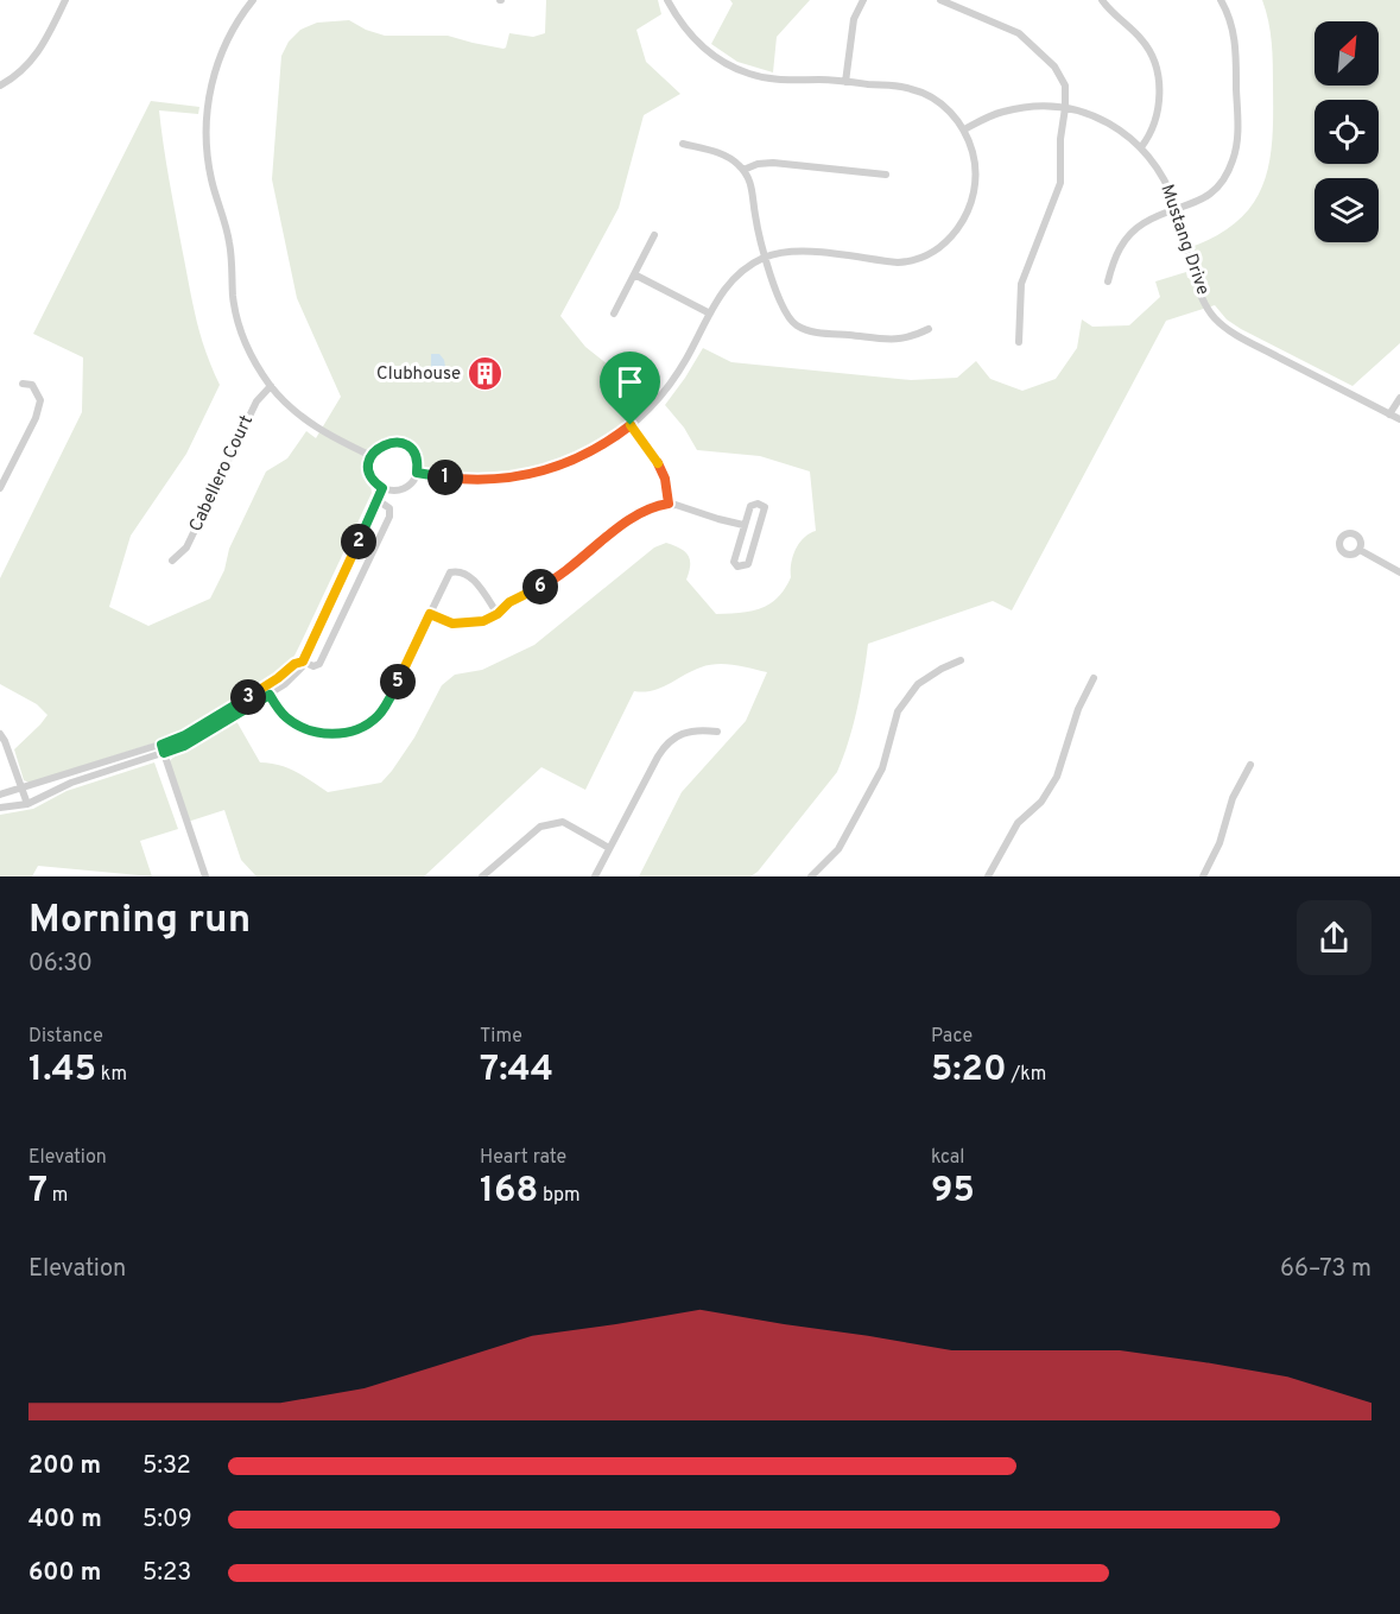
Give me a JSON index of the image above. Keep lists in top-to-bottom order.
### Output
{
  "streets": {
    "street": ["Mustang Drive", "Cabellero Court"]
  },
  "places": {
    "building": ["Clubhouse"]
  },
  "north": "top right",
  "page": {
    "pins": [
      "1",
      "2",
      "6",
      "5",
      "3"
    ],
    "heading": ["Morning run", "06:30"],
    "stats": [
      ["Distance", "1.45 km"],
      ["Time", "7:44"],
      ["Pace", "5:20 /km"],
      ["Elevation", "7 m"],
      ["Heart rate", "168 bpm"],
      ["kcal", "95"]
    ],
    "chart": ["Elevation", "66–73 m"],
    "list": [
      {
        "name": "200 m",
        "note": "5:32"
      },
      {
        "name": "400 m",
        "note": "5:09"
      },
      {
        "name": "600 m",
        "note": "5:23"
      }
    ]
  }
}
